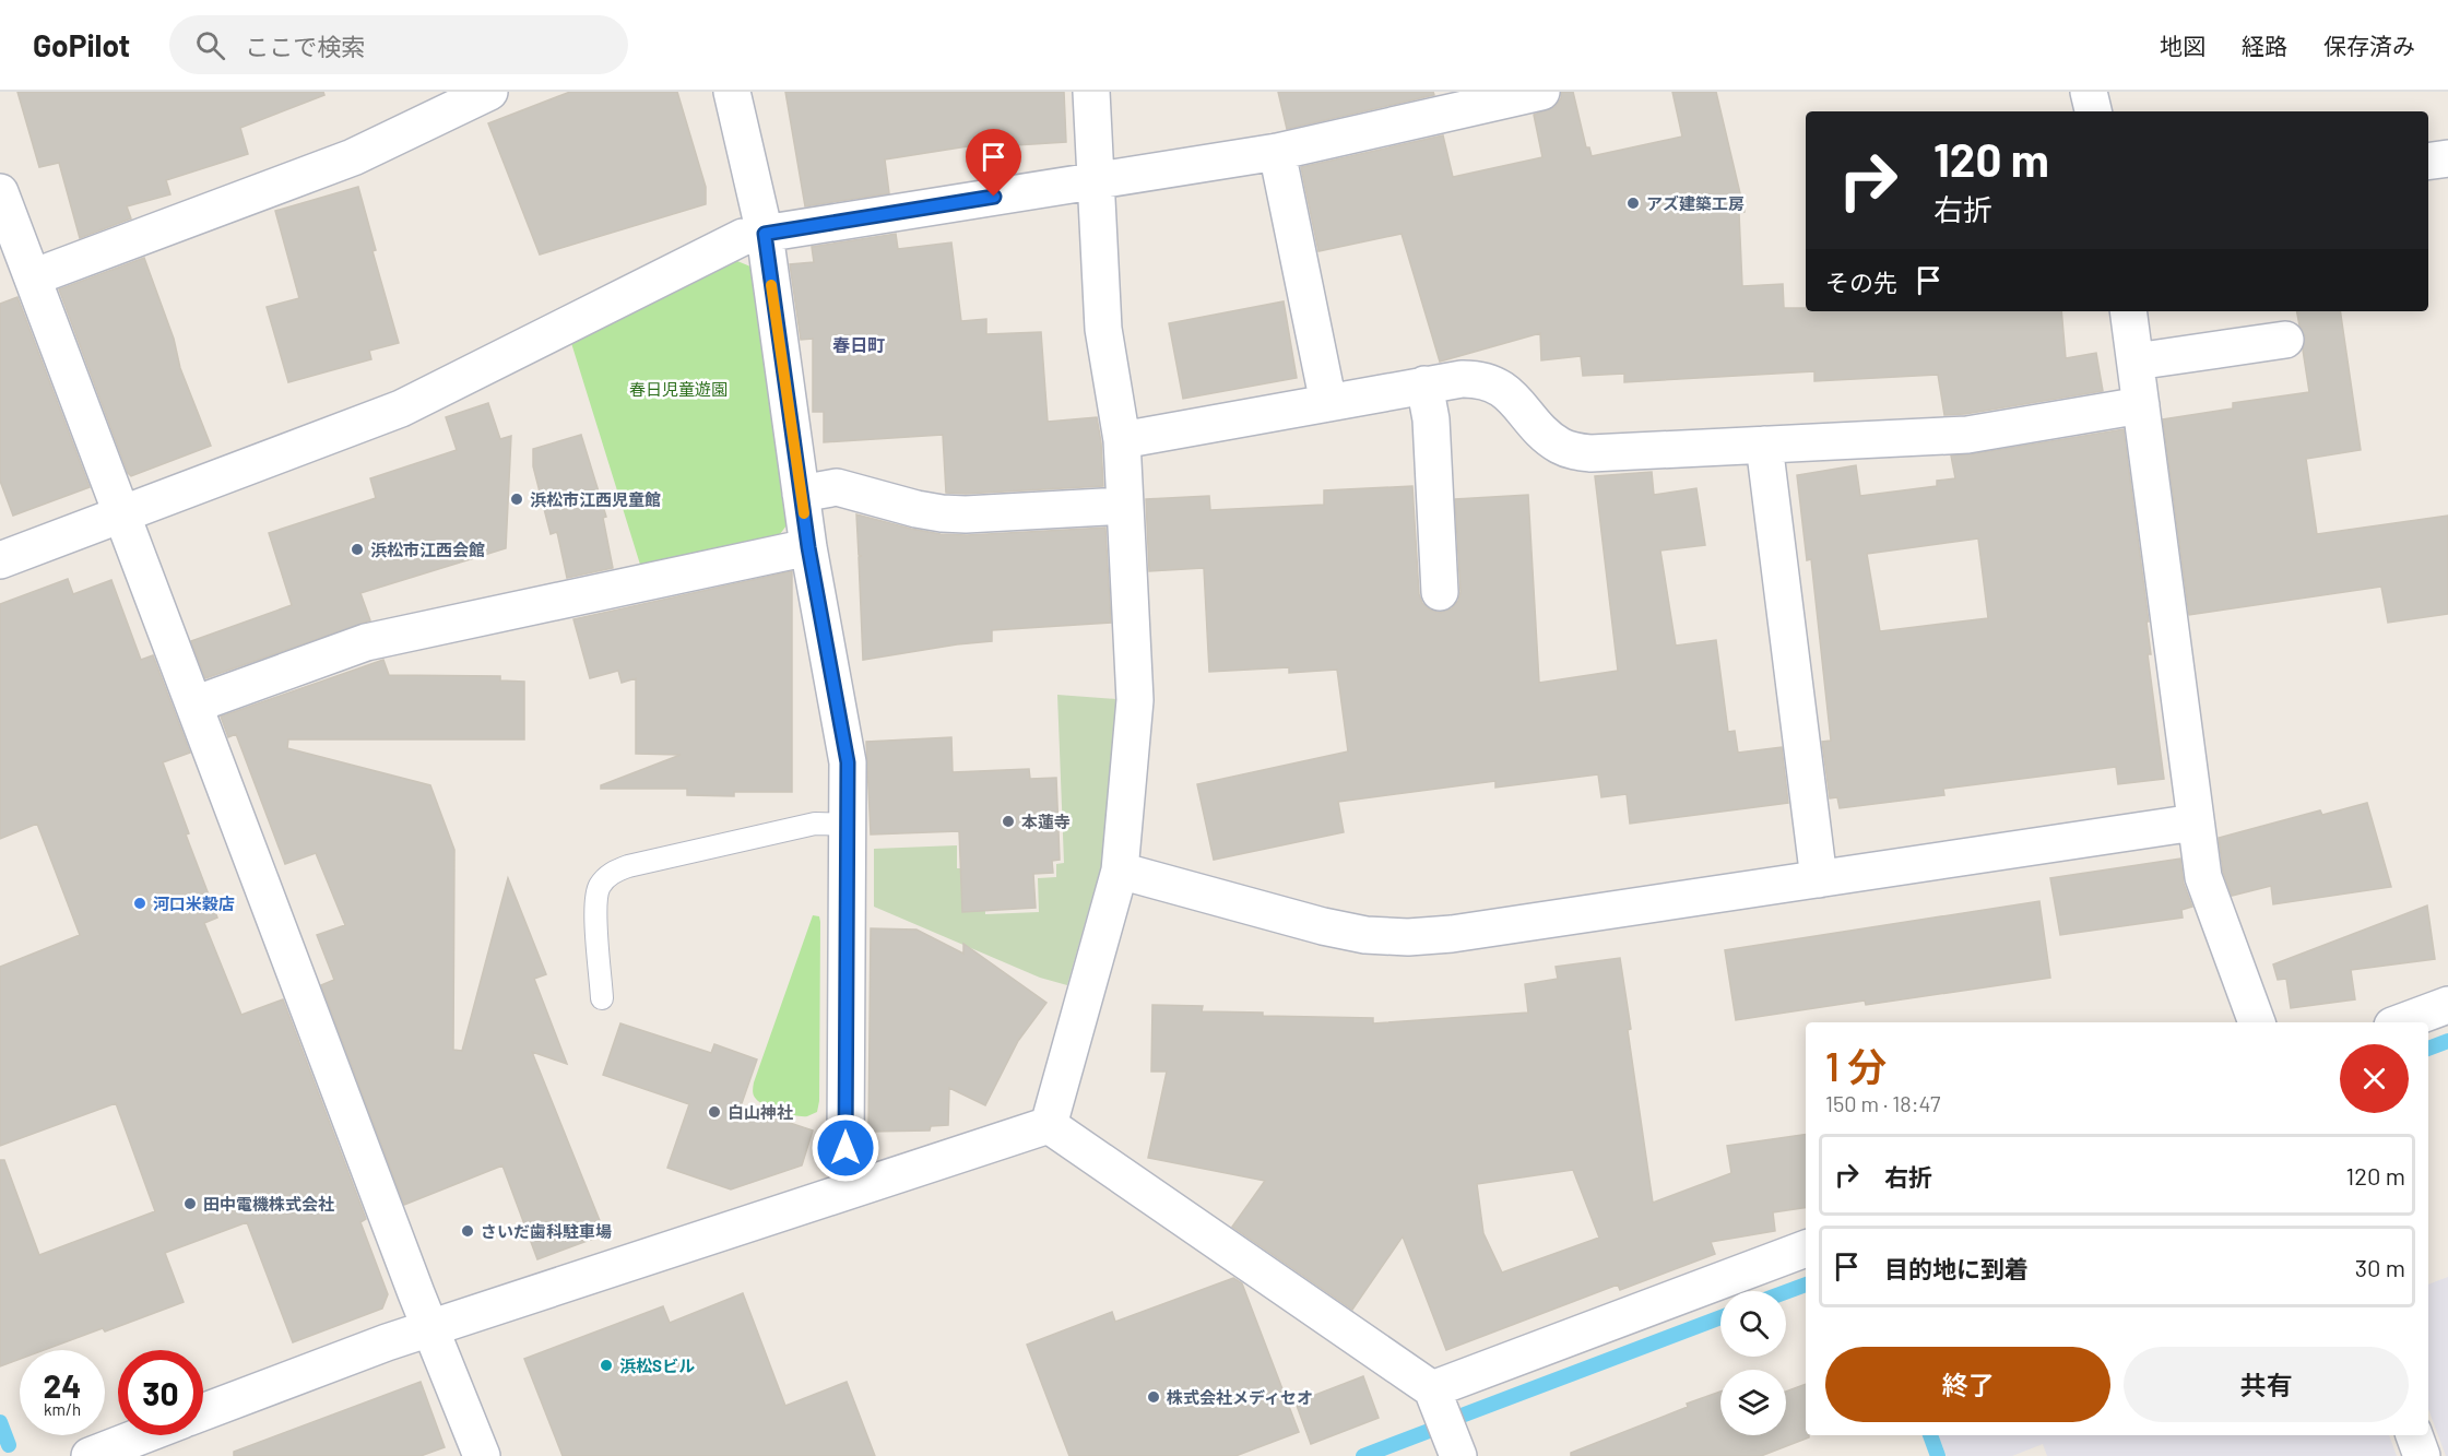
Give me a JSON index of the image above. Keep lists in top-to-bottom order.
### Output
{
  "districts": ["春日町"],
  "parks": ["春日児童遊園"],
  "places": [
    "アズ建築工房",
    "浜松市江西児童館",
    "浜松市江西会館",
    "本蓮寺",
    "河口米穀店",
    "白山神社",
    "田中電機株式会社",
    "さいだ歯科駐車場",
    "浜松Sビル",
    "株式会社メディセオ"
  ],
  "page": {
    "header": "GoPilot",
    "search": "ここで検索",
    "nav": ["地図", "経路", "保存済み"],
    "turn": ["120 m", "右折"],
    "then": "その先",
    "heading": ["1 分", "150 m · 18:47"],
    "list": [
      {
        "name": "右折",
        "value": "120 m"
      },
      {
        "name": "目的地に到着",
        "value": "30 m"
      }
    ],
    "buttons": ["終了", "共有"],
    "speed": "24 km/h",
    "limit": "30"
  }
}
